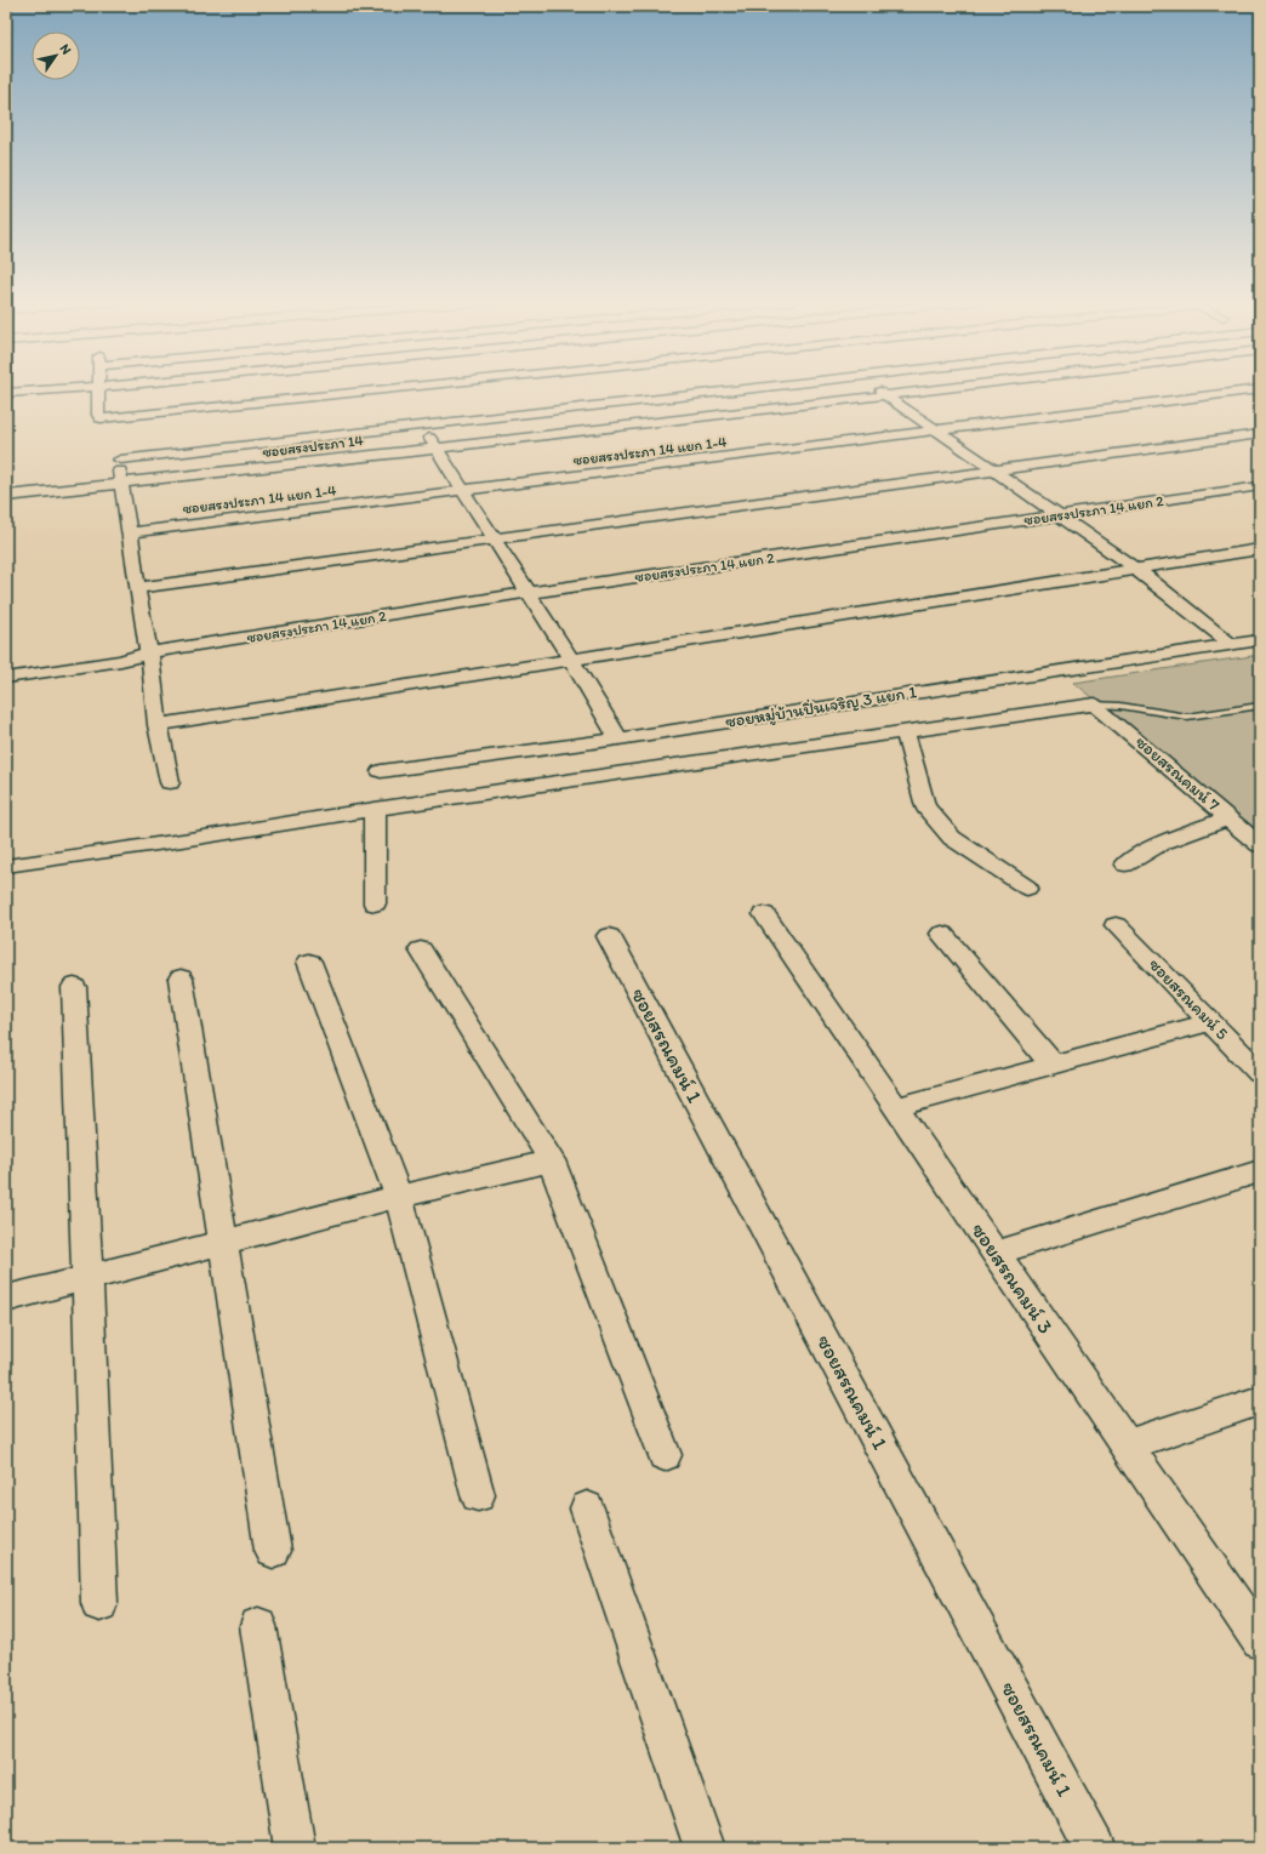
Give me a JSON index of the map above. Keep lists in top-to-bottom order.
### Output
{
  "streets": {
    "street": [
      "ซอยสรงประภา 14",
      "ซอยสรงประภา 14 แยก 1-4",
      "ซอยสรงประภา 14 แยก 2",
      "ซอยหมู่บ้านปิ่นเจริญ 3 แยก 1",
      "ซอยสรณคมน์ 7",
      "ซอยสรณคมน์ 5",
      "ซอยสรณคมน์ 1",
      "ซอยสรณคมน์ 3"
    ]
  },
  "north": "top right"
}
